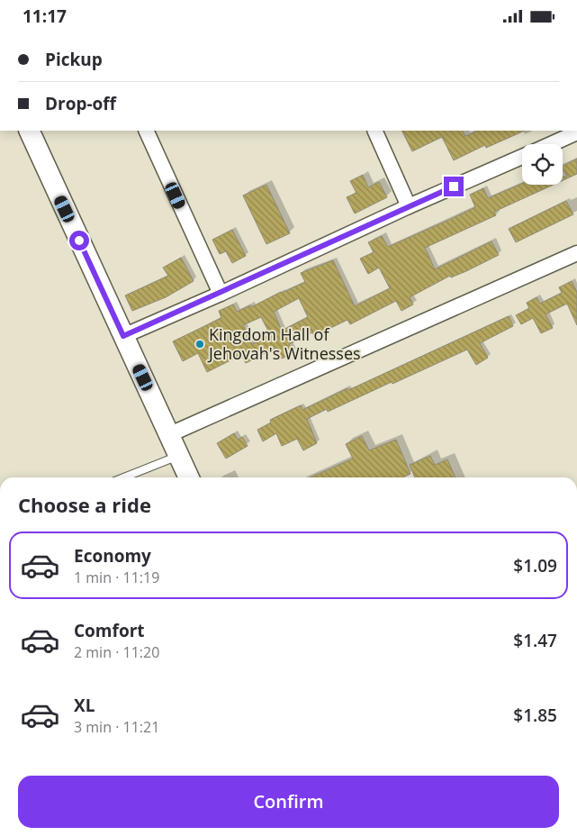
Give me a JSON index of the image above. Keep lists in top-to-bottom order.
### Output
{
  "places": ["Kingdom Hall of Jehovah's Witnesses"],
  "page": {
    "status": "11:17",
    "banner": ["Pickup", "Drop-off"],
    "heading": "Choose a ride",
    "list": [
      {
        "name": "Economy",
        "note": "1 min · 11:19",
        "value": "$1.09"
      },
      {
        "name": "Comfort",
        "note": "2 min · 11:20",
        "value": "$1.47"
      },
      {
        "name": "XL",
        "note": "3 min · 11:21",
        "value": "$1.85"
      }
    ],
    "buttons": "Confirm"
  }
}
